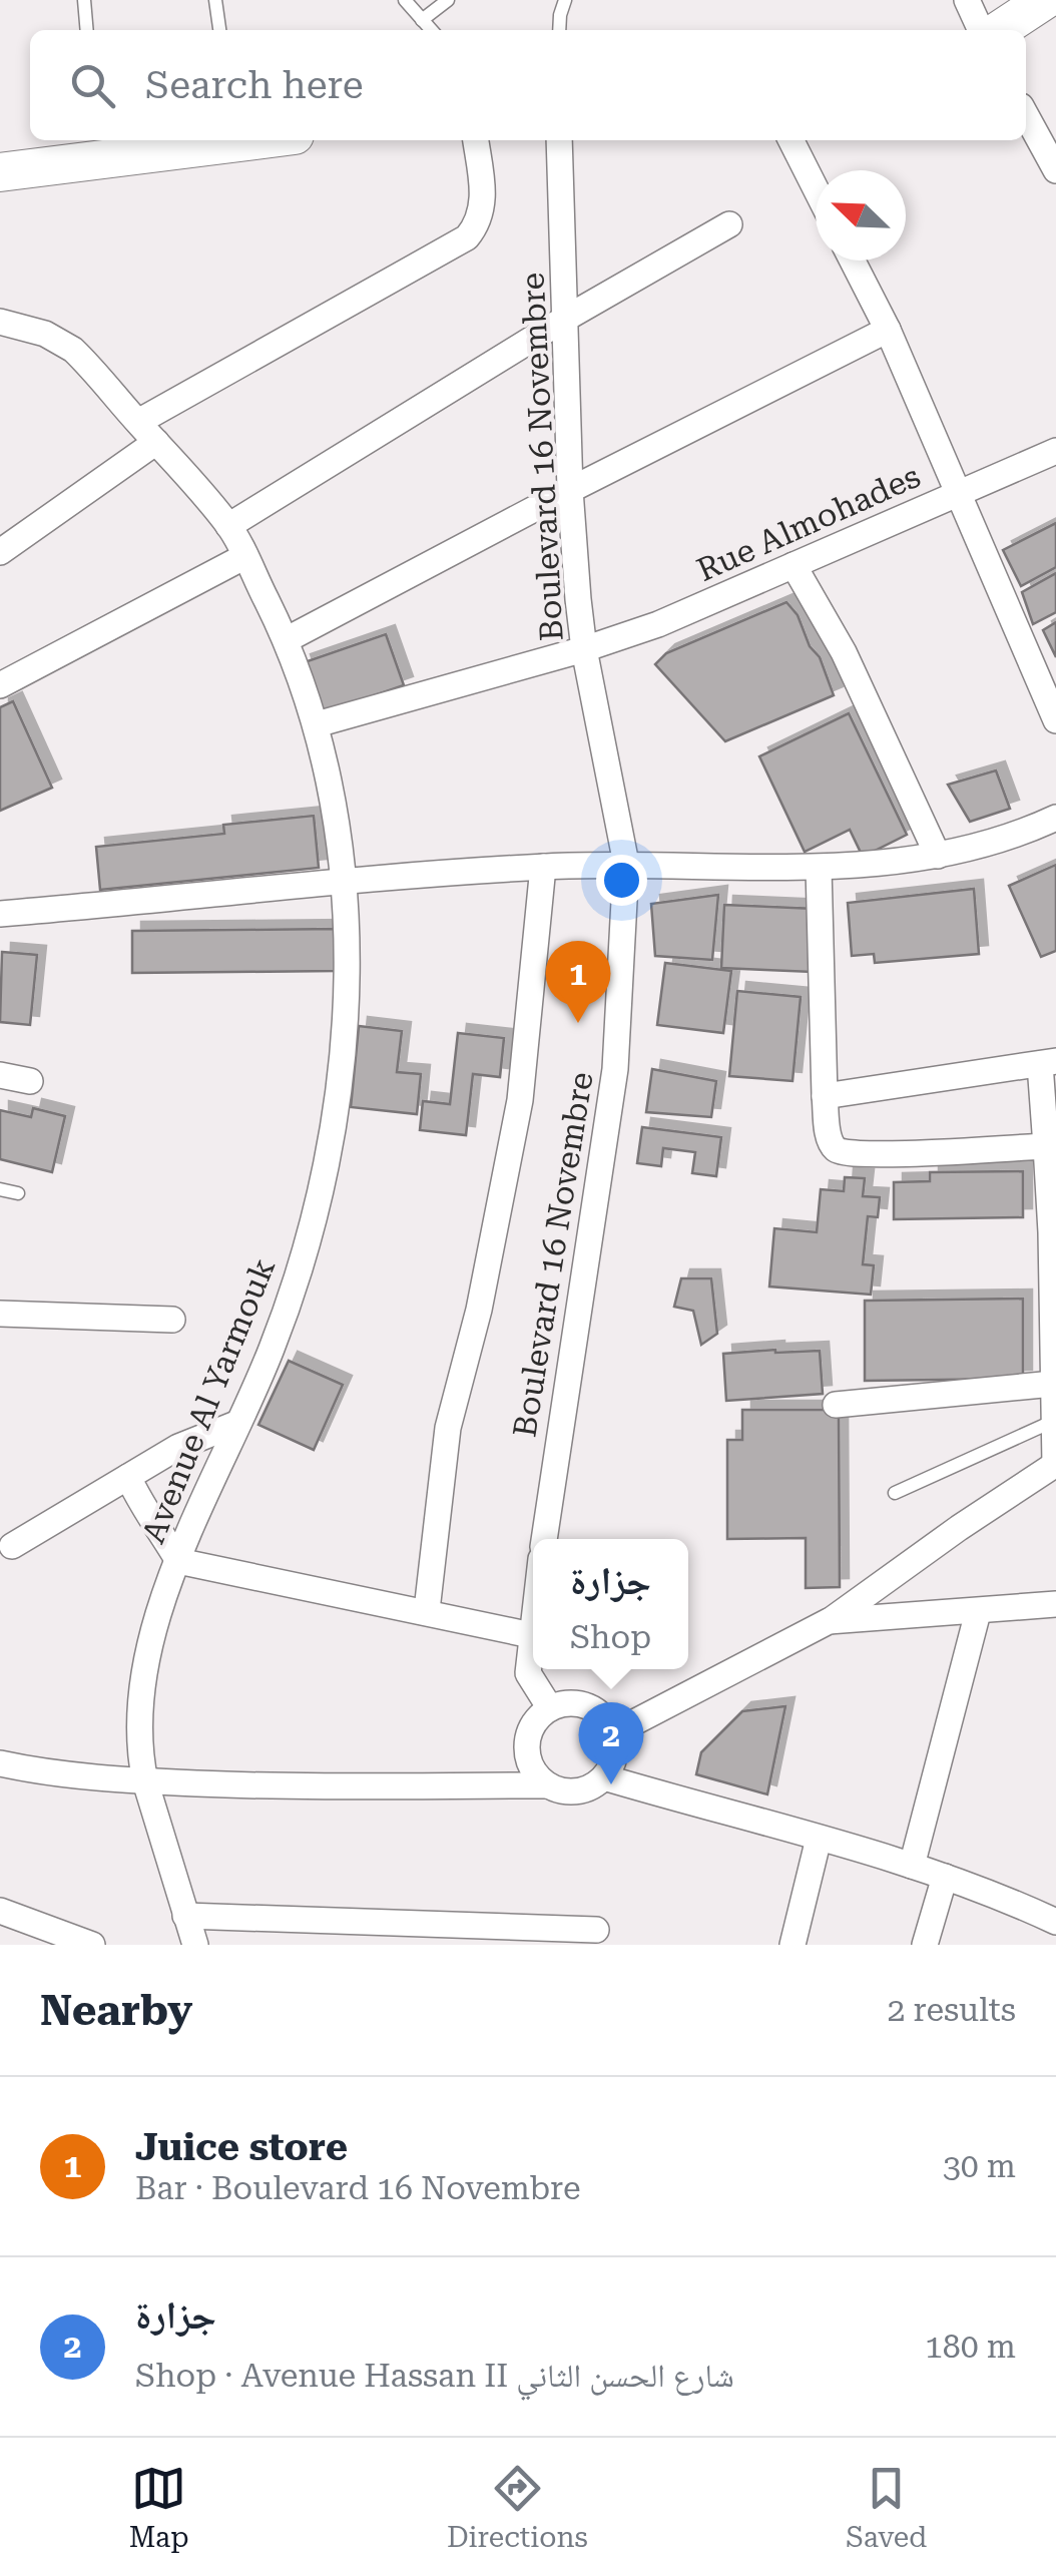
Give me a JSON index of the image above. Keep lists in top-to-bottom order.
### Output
{
  "streets": {
    "street": ["Boulevard 16 Novembre", "Rue Almohades", "Avenue Al Yarmouk"]
  },
  "crossings": [
    ["Boulevard 16 Novembre", "Rue Almohades"],
    ["Rue Almohades", "Avenue Al Yarmouk"]
  ],
  "north": "top left",
  "page": {
    "search": "Search here",
    "pins": ["1", "2"],
    "popup": ["جزارة", "Shop"],
    "heading": ["Nearby", "2 results"],
    "list": [
      {
        "mark": "1",
        "name": "Juice store",
        "note": "Bar · Boulevard 16 Novembre",
        "value": "30 m"
      },
      {
        "mark": "2",
        "name": "جزارة",
        "note": "Shop · Avenue Hassan II شارع الحسن الثاني",
        "value": "180 m"
      }
    ],
    "nav": ["Map", "Directions", "Saved"]
  }
}
